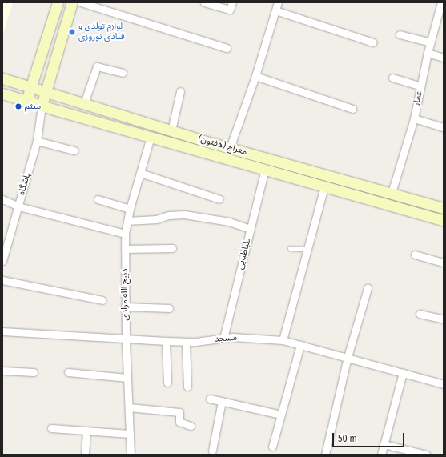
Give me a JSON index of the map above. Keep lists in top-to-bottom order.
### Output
{
  "streets": {
    "main road": ["معراج (هفتون)"],
    "street": [
      "عمار",
      "باشگاه",
      "طباطبایی",
      "ذبیح الله مرادی",
      "مسجد"
    ]
  },
  "crossings": [
    ["عمار", "معراج (هفتون)"],
    ["معراج (هفتون)", "باشگاه"],
    ["معراج (هفتون)", "طباطبایی"],
    ["معراج (هفتون)", "ذبیح الله مرادی"],
    ["طباطبایی", "مسجد"],
    ["ذبیح الله مرادی", "مسجد"]
  ],
  "places": ["لوازم تولدی و قنادی نوروزی", "میثم"],
  "scale_bar": "50 m"
}
